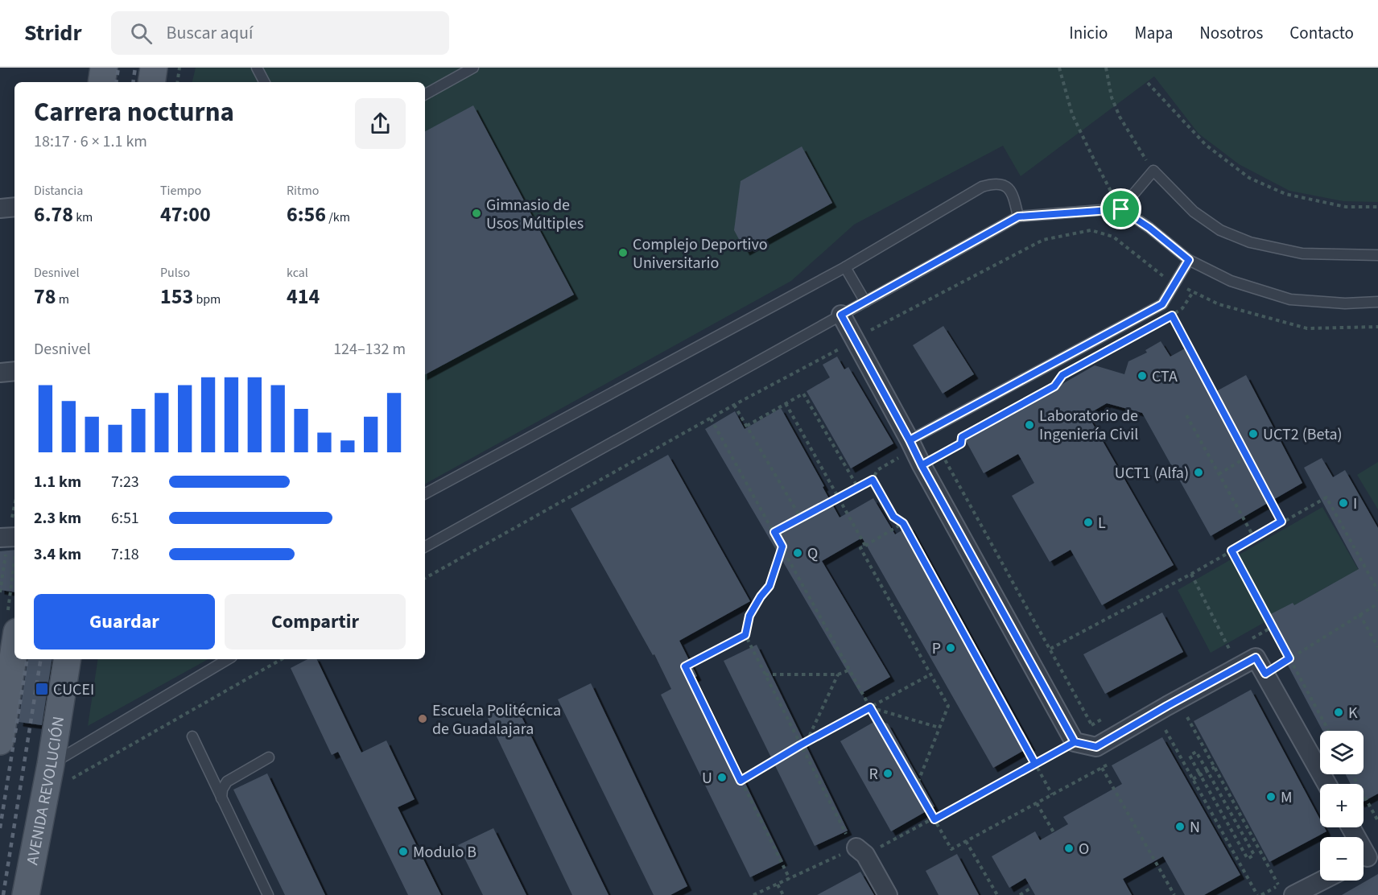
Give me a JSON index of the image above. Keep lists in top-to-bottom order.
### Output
{
  "streets": {
    "main road": ["AVENIDA REVOLUCIÓN"]
  },
  "places": {
    "other": [
      "Gimnasio de Usos Múltiples",
      "Complejo Deportivo Universitario",
      "CTA",
      "Laboratorio de Ingeniería Civil",
      "UCT2 (Beta)",
      "UCT1 (Alfa)",
      "I",
      "L",
      "Q",
      "P",
      "K",
      "Escuela Politécnica de Guadalajara",
      "R",
      "U",
      "M",
      "N",
      "O",
      "Modulo B"
    ],
    "transit": ["CUCEI"]
  },
  "page": {
    "header": "Stridr",
    "search": "Buscar aquí",
    "nav": [
      "Inicio",
      "Mapa",
      "Nosotros",
      "Contacto"
    ],
    "heading": ["Carrera nocturna", "18:17 · 6 × 1.1 km"],
    "stats": [
      ["Distancia", "6.78 km"],
      ["Tiempo", "47:00"],
      ["Ritmo", "6:56 /km"],
      ["Desnivel", "78 m"],
      ["Pulso", "153 bpm"],
      ["kcal", "414"]
    ],
    "chart": ["Desnivel", "124–132 m"],
    "list": [
      {
        "name": "1.1 km",
        "note": "7:23"
      },
      {
        "name": "2.3 km",
        "note": "6:51"
      },
      {
        "name": "3.4 km",
        "note": "7:18"
      }
    ],
    "buttons": ["Guardar", "Compartir"],
    "map_buttons": ["+", "−"]
  }
}
